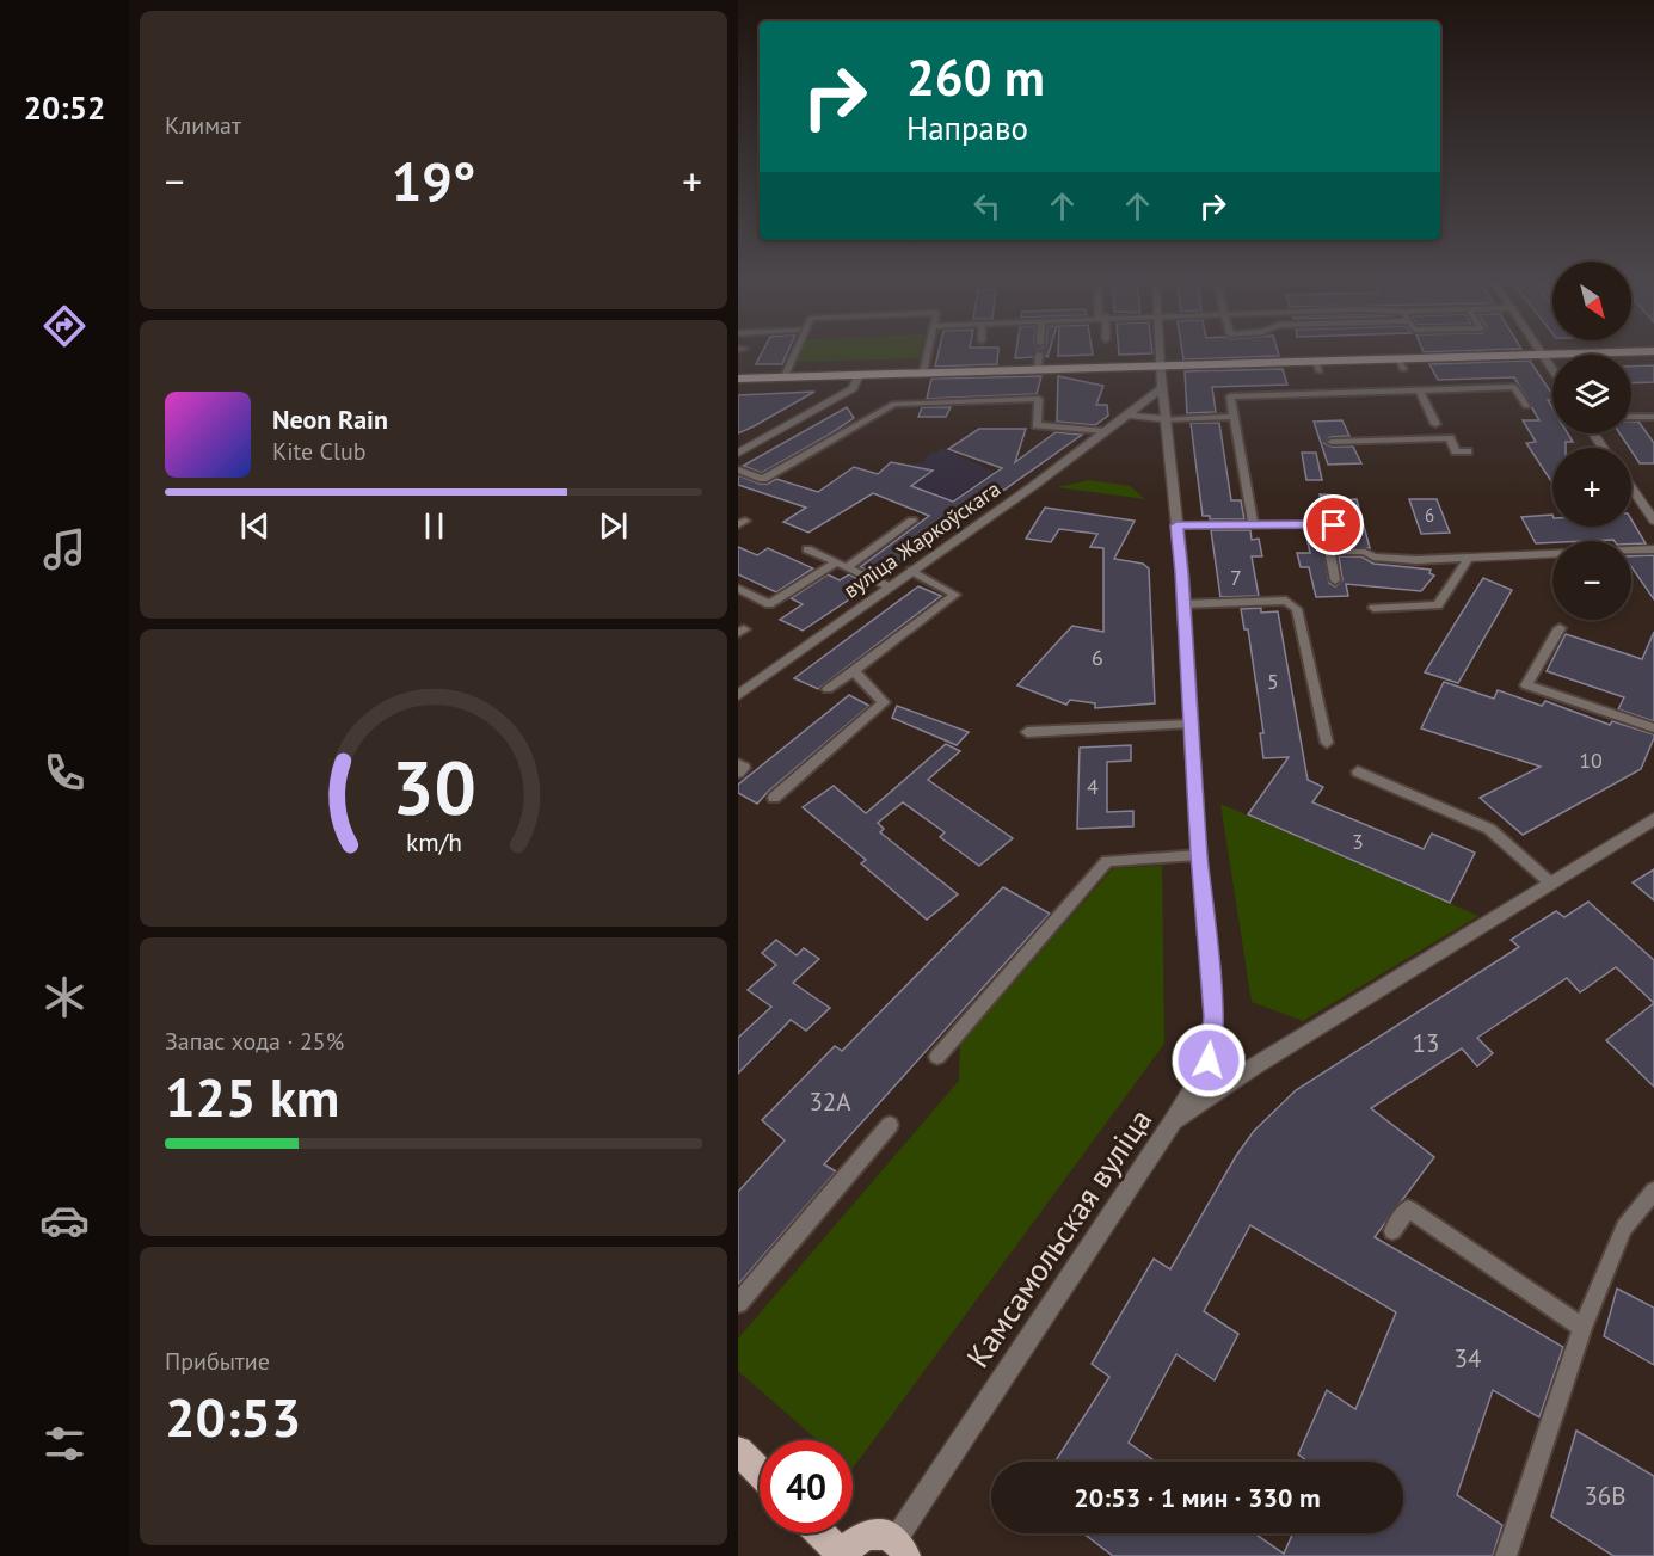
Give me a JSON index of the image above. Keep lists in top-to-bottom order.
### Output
{
  "streets": {
    "street": ["вуліца Жаркоўскага", "Камсамольская вуліца"]
  },
  "house_numbers": [
    "6",
    "7",
    "6",
    "5",
    "10",
    "4",
    "3",
    "13",
    "32А",
    "34",
    "36В"
  ],
  "north": "bottom right",
  "page": {
    "tabs": "20:52",
    "tile": [
      "Климат",
      ["Запас хода · 25%", "125 km"],
      ["Прибытие", "20:53"]
    ],
    "turn": ["260 m", "Направо"],
    "heat": ["−", "19°", "+"],
    "map_buttons": ["+", "−"],
    "song": ["Neon Rain", "Kite Club"],
    "limit": "40",
    "trip": "20:53 · 1 мин · 330 m",
    "gauge": ["30", "km/h"]
  }
}
